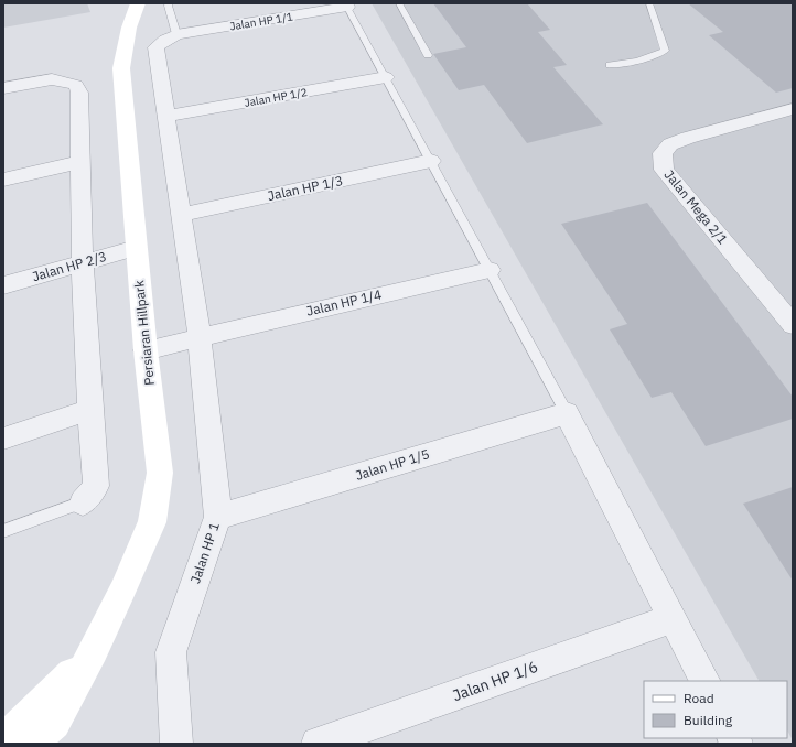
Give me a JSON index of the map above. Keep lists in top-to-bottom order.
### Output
{
  "streets": {
    "street": [
      "Jalan HP 1/1",
      "Jalan HP 1/2",
      "Jalan HP 1/3",
      "Jalan Mega 2/1",
      "Jalan HP 2/3",
      "Jalan HP 1/4",
      "Persiaran Hillpark",
      "Jalan HP 1/5",
      "Jalan HP 1",
      "Jalan HP 1/6"
    ]
  },
  "crossings": [
    ["Jalan HP 1/1", "Jalan HP 1"],
    ["Jalan HP 1/2", "Jalan HP 1"],
    ["Jalan HP 1/3", "Jalan HP 1"],
    ["Jalan HP 2/3", "Persiaran Hillpark"],
    ["Jalan HP 1/4", "Jalan HP 1"],
    ["Jalan HP 1/5", "Jalan HP 1"]
  ],
  "legend": ["Road", "Building"]
}
